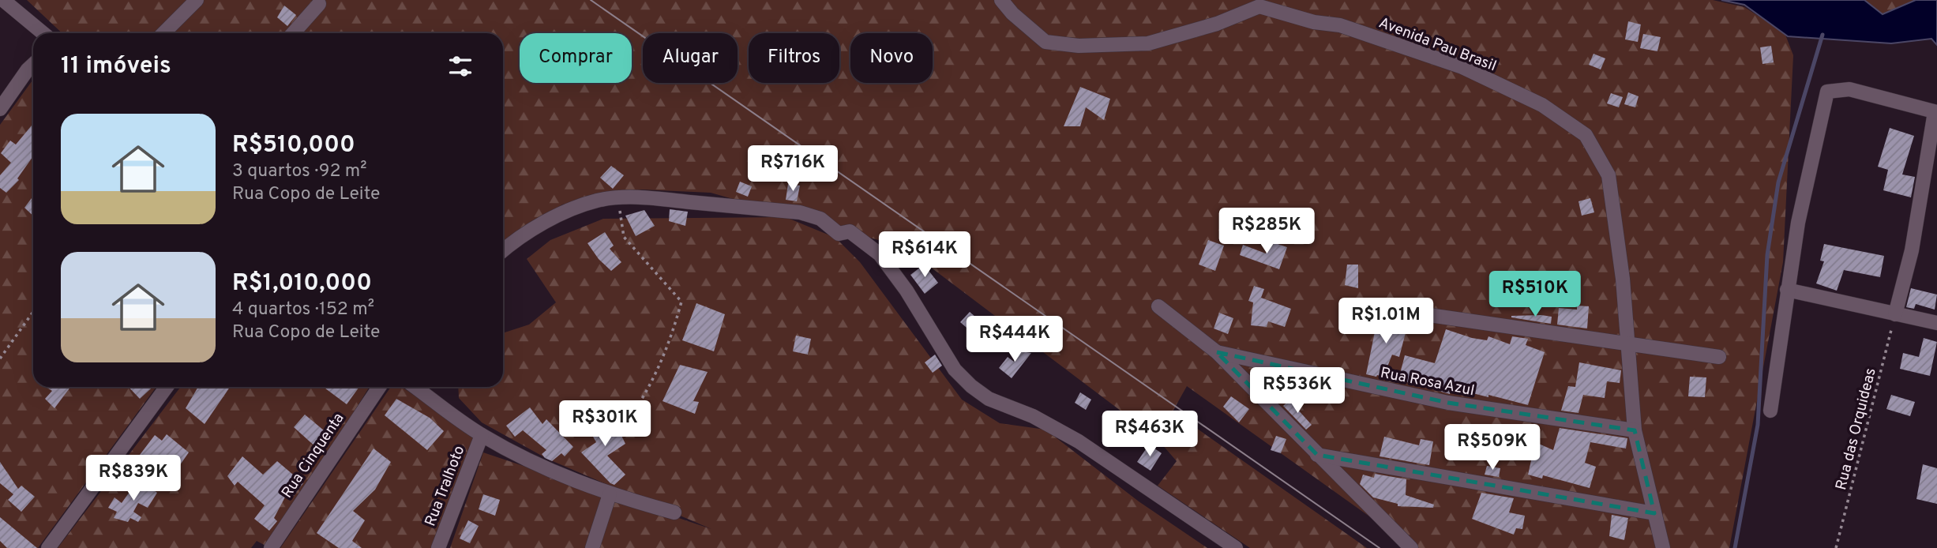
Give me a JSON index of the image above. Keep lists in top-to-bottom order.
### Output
{
  "streets": {
    "street": [
      "Avenida Pau Brasil",
      "Rua Rosa Azul",
      "Rua Cinquenta",
      "Rua Tralhoto"
    ],
    "path": ["Rua das Orquideas"]
  },
  "crossings": [
    ["Avenida Pau Brasil", "Rua Rosa Azul"]
  ],
  "page": {
    "chip": [
      "Comprar",
      "Alugar",
      "Filtros",
      "Novo"
    ],
    "heading": "11 imóveis",
    "list": [
      {
        "name": "R$510,000",
        "note": "3 quartos · 92 m² · Rua Copo de Leite"
      },
      {
        "name": "R$1,010,000",
        "note": "4 quartos · 152 m² · Rua Copo de Leite"
      }
    ],
    "price": [
      "R$716K",
      "R$285K",
      "R$614K",
      "R$510K",
      "R$1.01M",
      "R$444K",
      "R$536K",
      "R$301K",
      "R$463K",
      "R$509K",
      "R$839K"
    ]
  }
}
